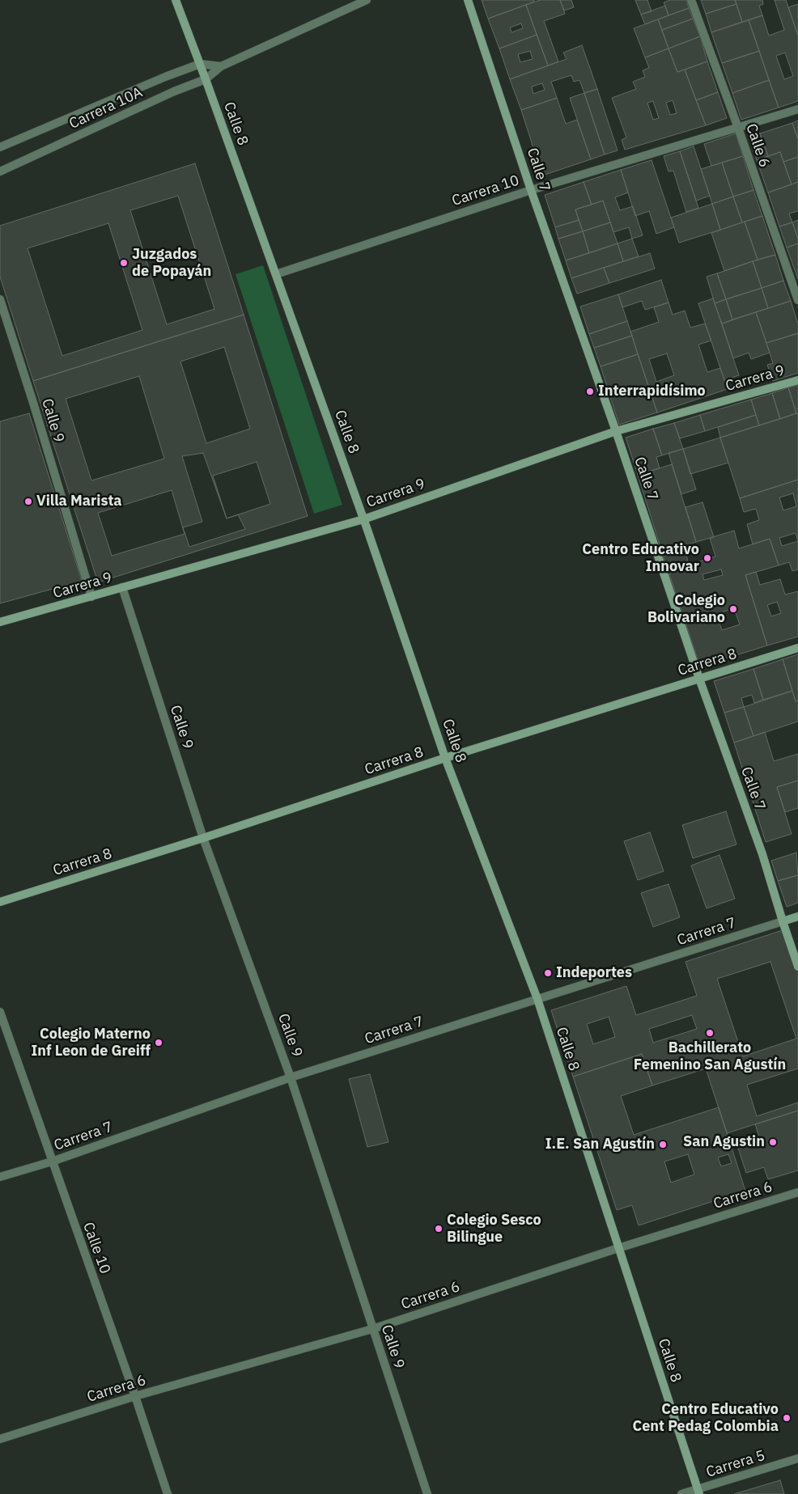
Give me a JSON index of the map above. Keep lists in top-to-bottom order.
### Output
{
  "streets": {
    "street": [
      "Carrera 10A",
      "Calle 8",
      "Calle 6",
      "Calle 7",
      "Carrera 10",
      "Carrera 9",
      "Calle 9",
      "Carrera 8",
      "Carrera 7",
      "Carrera 6",
      "Calle 10",
      "Carrera 5"
    ]
  },
  "crossings": [
    ["Carrera 10A", "Calle 8"],
    ["Calle 8", "Carrera 10"],
    ["Calle 8", "Carrera 9"],
    ["Calle 8", "Carrera 8"],
    ["Calle 8", "Carrera 7"],
    ["Calle 8", "Carrera 6"],
    ["Calle 8", "Carrera 5"],
    ["Calle 6", "Carrera 10"],
    ["Calle 7", "Carrera 10"],
    ["Calle 7", "Carrera 9"],
    ["Calle 7", "Carrera 8"],
    ["Calle 7", "Carrera 7"],
    ["Carrera 9", "Calle 9"],
    ["Calle 9", "Carrera 8"],
    ["Calle 9", "Carrera 7"],
    ["Calle 9", "Carrera 6"],
    ["Carrera 7", "Calle 10"],
    ["Carrera 6", "Calle 10"]
  ],
  "places": [
    "Juzgados de Popayán",
    "Interrapidísimo",
    "Villa Marista",
    "Centro Educativo Innovar",
    "Colegio Bolivariano",
    "Indeportes",
    "Bachillerato Femenino San Agustín",
    "Colegio Materno Inf Leon de Greiff",
    "San Agustin",
    "I.E. San Agustín",
    "Colegio Sesco Bilingue",
    "Centro Educativo Cent Pedag Colombia"
  ]
}
